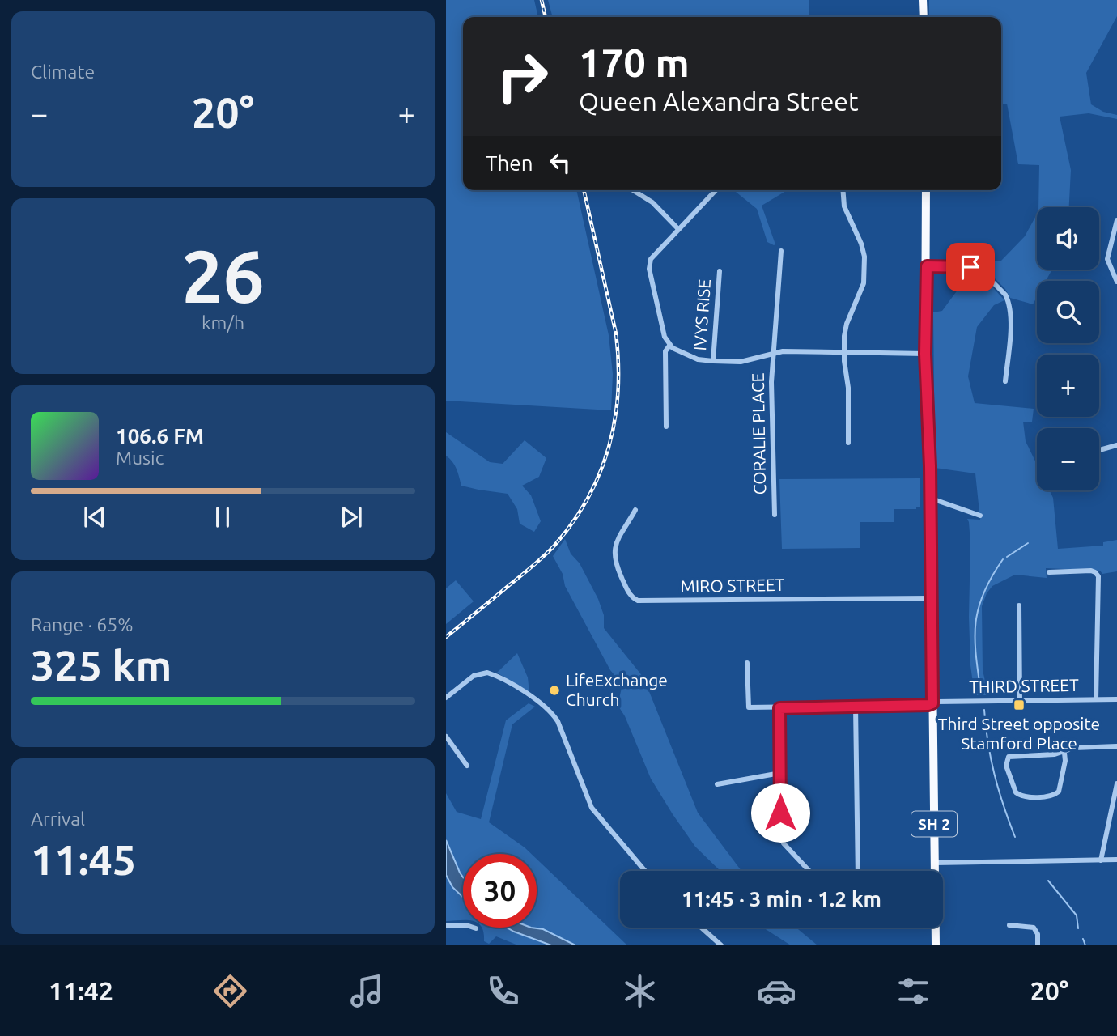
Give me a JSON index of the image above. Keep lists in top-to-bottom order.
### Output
{
  "streets": {
    "highway": ["SH 2"],
    "street": [
      "IVYS RISE",
      "CORALIE PLACE",
      "MIRO STREET",
      "THIRD STREET"
    ]
  },
  "crossings": [
    ["MIRO STREET", "SH 2"],
    ["THIRD STREET", "SH 2"]
  ],
  "places": {
    "other": ["LifeExchange Church"],
    "transit": ["Third Street opposite Stamford Place"]
  },
  "page": {
    "tile": [
      "Climate",
      ["26", "km/h"],
      ["Range · 65%", "325 km"],
      ["Arrival", "11:45"]
    ],
    "turn": ["170 m", "Queen Alexandra Street"],
    "heat": ["−", "20°", "+"],
    "then": "Then",
    "map_buttons": ["+", "−"],
    "song": ["106.6 FM", "Music"],
    "limit": "30",
    "trip": "11:45 · 3 min · 1.2 km",
    "tabs": ["11:42", "20°"]
  }
}
